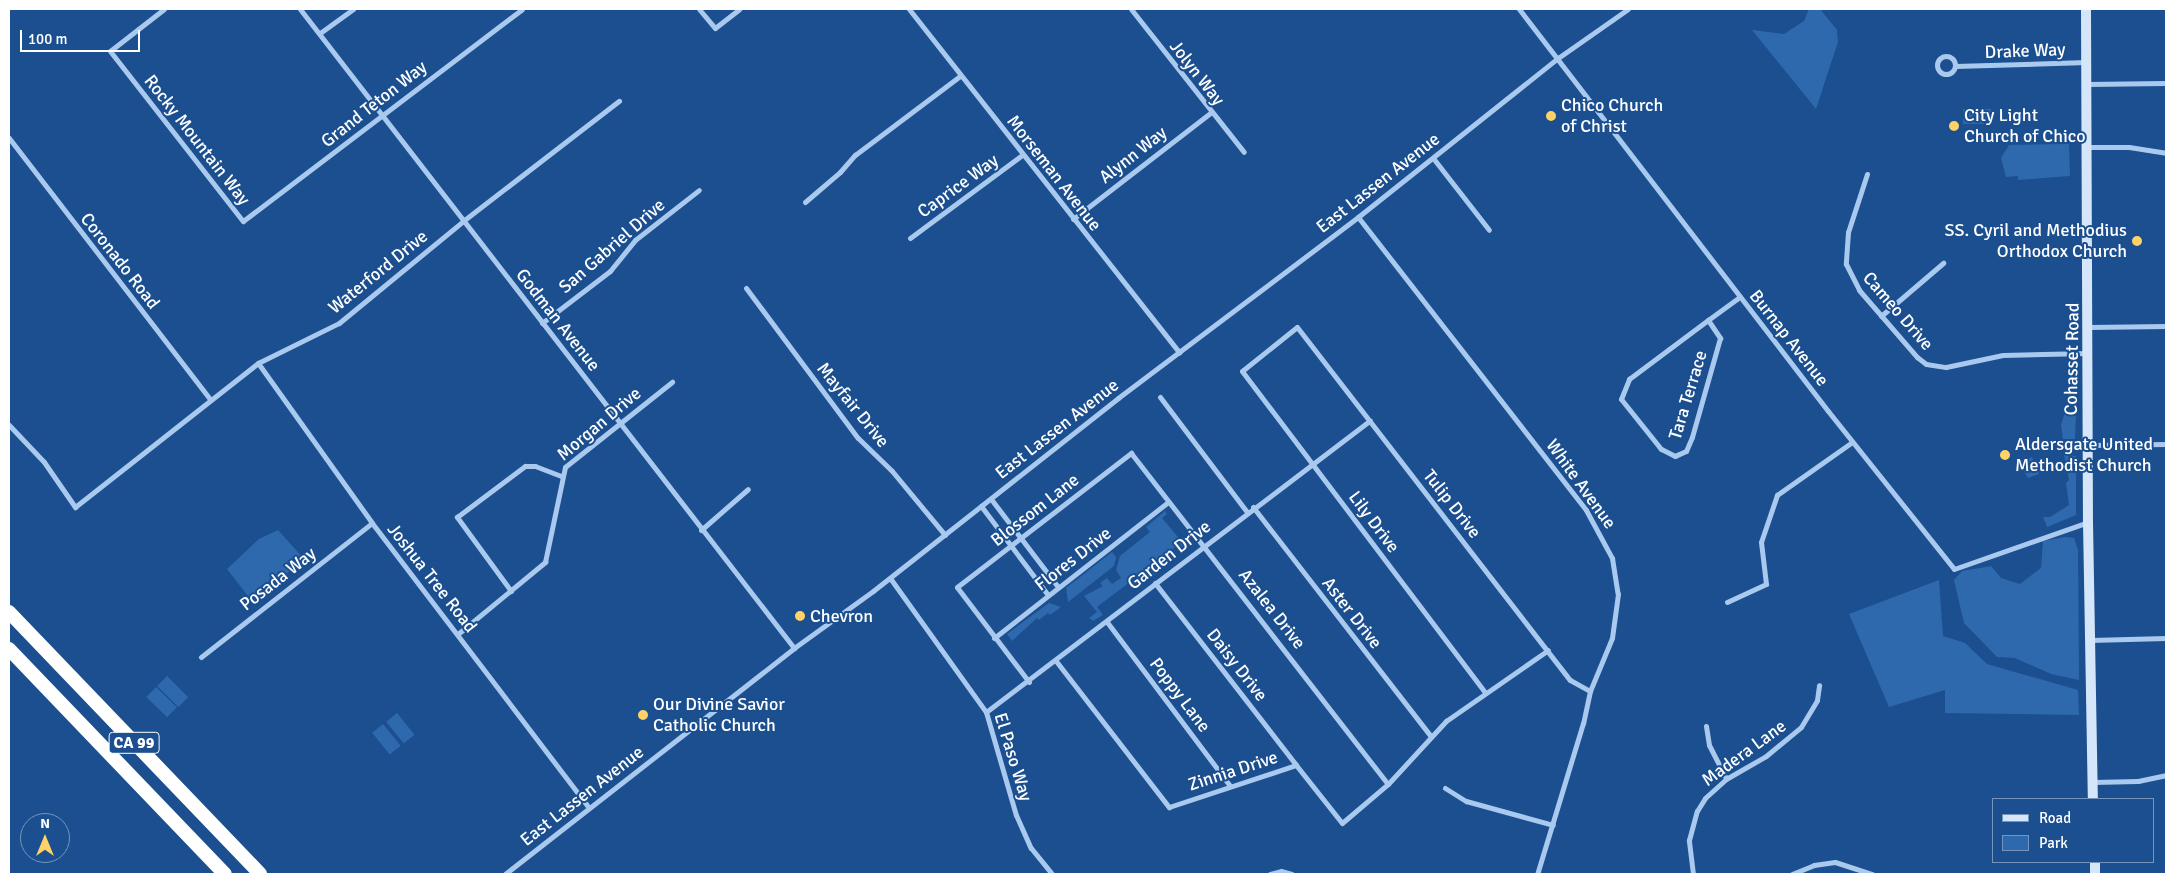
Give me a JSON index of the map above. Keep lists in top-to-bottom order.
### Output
{
  "streets": {
    "highway": ["CA 99"],
    "street": [
      "Drake Way",
      "Jolyn Way",
      "Grand Teton Way",
      "Rocky Mountain Way",
      "Alynn Way",
      "Morseman Avenue",
      "East Lassen Avenue",
      "Caprice Way",
      "San Gabriel Drive",
      "Coronado Road",
      "Waterford Drive",
      "Cameo Drive",
      "Godman Avenue",
      "Burnap Avenue",
      "Cohasset Road",
      "Tara Terrace",
      "Mayfair Drive",
      "Morgan Drive",
      "White Avenue",
      "Tulip Drive",
      "Blossom Lane",
      "Lily Drive",
      "Garden Drive",
      "Flores Drive",
      "Joshua Tree Road",
      "Posada Way",
      "Azalea Drive",
      "Aster Drive",
      "Daisy Drive",
      "Poppy Lane",
      "Madera Lane",
      "El Paso Way",
      "Zinnia Drive"
    ]
  },
  "crossings": [
    ["Drake Way", "Cohasset Road"],
    ["Jolyn Way", "Alynn Way"],
    ["Grand Teton Way", "Rocky Mountain Way"],
    ["Grand Teton Way", "Godman Avenue"],
    ["Alynn Way", "Morseman Avenue"],
    ["Morseman Avenue", "East Lassen Avenue"],
    ["Morseman Avenue", "Caprice Way"],
    ["East Lassen Avenue", "Godman Avenue"],
    ["East Lassen Avenue", "Burnap Avenue"],
    ["East Lassen Avenue", "Mayfair Drive"],
    ["East Lassen Avenue", "White Avenue"],
    ["East Lassen Avenue", "Joshua Tree Road"],
    ["East Lassen Avenue", "El Paso Way"],
    ["San Gabriel Drive", "Godman Avenue"],
    ["Coronado Road", "Waterford Drive"],
    ["Waterford Drive", "Godman Avenue"],
    ["Waterford Drive", "Joshua Tree Road"],
    ["Cameo Drive", "Cohasset Road"],
    ["Godman Avenue", "Morgan Drive"],
    ["Burnap Avenue", "Cohasset Road"],
    ["Burnap Avenue", "Tara Terrace"],
    ["Morgan Drive", "Joshua Tree Road"],
    ["White Avenue", "Tulip Drive"],
    ["Tulip Drive", "Lily Drive"],
    ["Tulip Drive", "Garden Drive"],
    ["Tulip Drive", "Zinnia Drive"],
    ["Blossom Lane", "Flores Drive"],
    ["Blossom Lane", "Azalea Drive"],
    ["Lily Drive", "Garden Drive"],
    ["Lily Drive", "Zinnia Drive"],
    ["Garden Drive", "Azalea Drive"],
    ["Garden Drive", "Aster Drive"],
    ["Garden Drive", "Daisy Drive"],
    ["Garden Drive", "Poppy Lane"],
    ["Garden Drive", "El Paso Way"],
    ["Garden Drive", "Zinnia Drive"],
    ["Flores Drive", "Azalea Drive"],
    ["Joshua Tree Road", "Posada Way"],
    ["Azalea Drive", "Zinnia Drive"],
    ["Aster Drive", "Zinnia Drive"],
    ["Daisy Drive", "Zinnia Drive"],
    ["Poppy Lane", "Zinnia Drive"]
  ],
  "places": [
    "Chico Church of Christ",
    "City Light Church of Chico",
    "SS. Cyril and Methodius Orthodox Church",
    "Aldersgate United Methodist Church",
    "Chevron",
    "Our Divine Savior Catholic Church"
  ],
  "legend": ["Road", "Park"],
  "scale_bar": "100 m",
  "north": "top"
}
